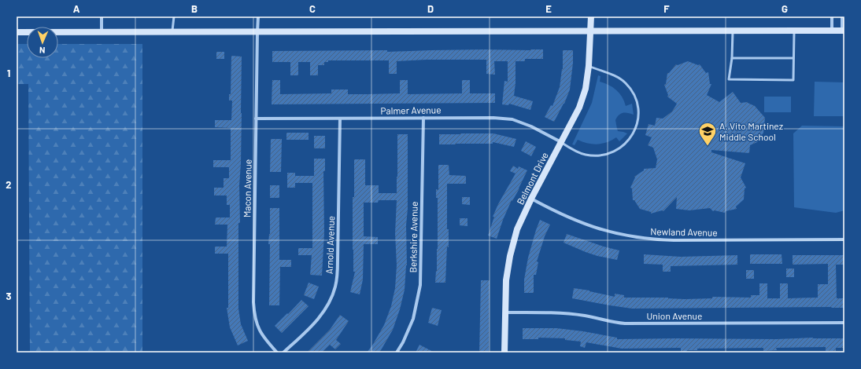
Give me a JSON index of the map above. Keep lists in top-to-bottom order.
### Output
{
  "streets": {
    "main road": ["Belmont Drive"],
    "street": [
      "Palmer Avenue",
      "Macon Avenue",
      "Newland Avenue",
      "Berkshire Avenue",
      "Arnold Avenue",
      "Union Avenue"
    ]
  },
  "crossings": [
    ["Palmer Avenue", "Belmont Drive"],
    ["Palmer Avenue", "Macon Avenue"],
    ["Palmer Avenue", "Berkshire Avenue"],
    ["Palmer Avenue", "Arnold Avenue"],
    ["Belmont Drive", "Newland Avenue"],
    ["Belmont Drive", "Union Avenue"]
  ],
  "places": {
    "school or university": ["A. Vito Martinez Middle School"]
  },
  "north": "bottom",
  "grid": {
    "columns": [
      "A",
      "B",
      "C",
      "D",
      "E",
      "F",
      "G"
    ],
    "rows": ["1", "2", "3"]
  }
}
